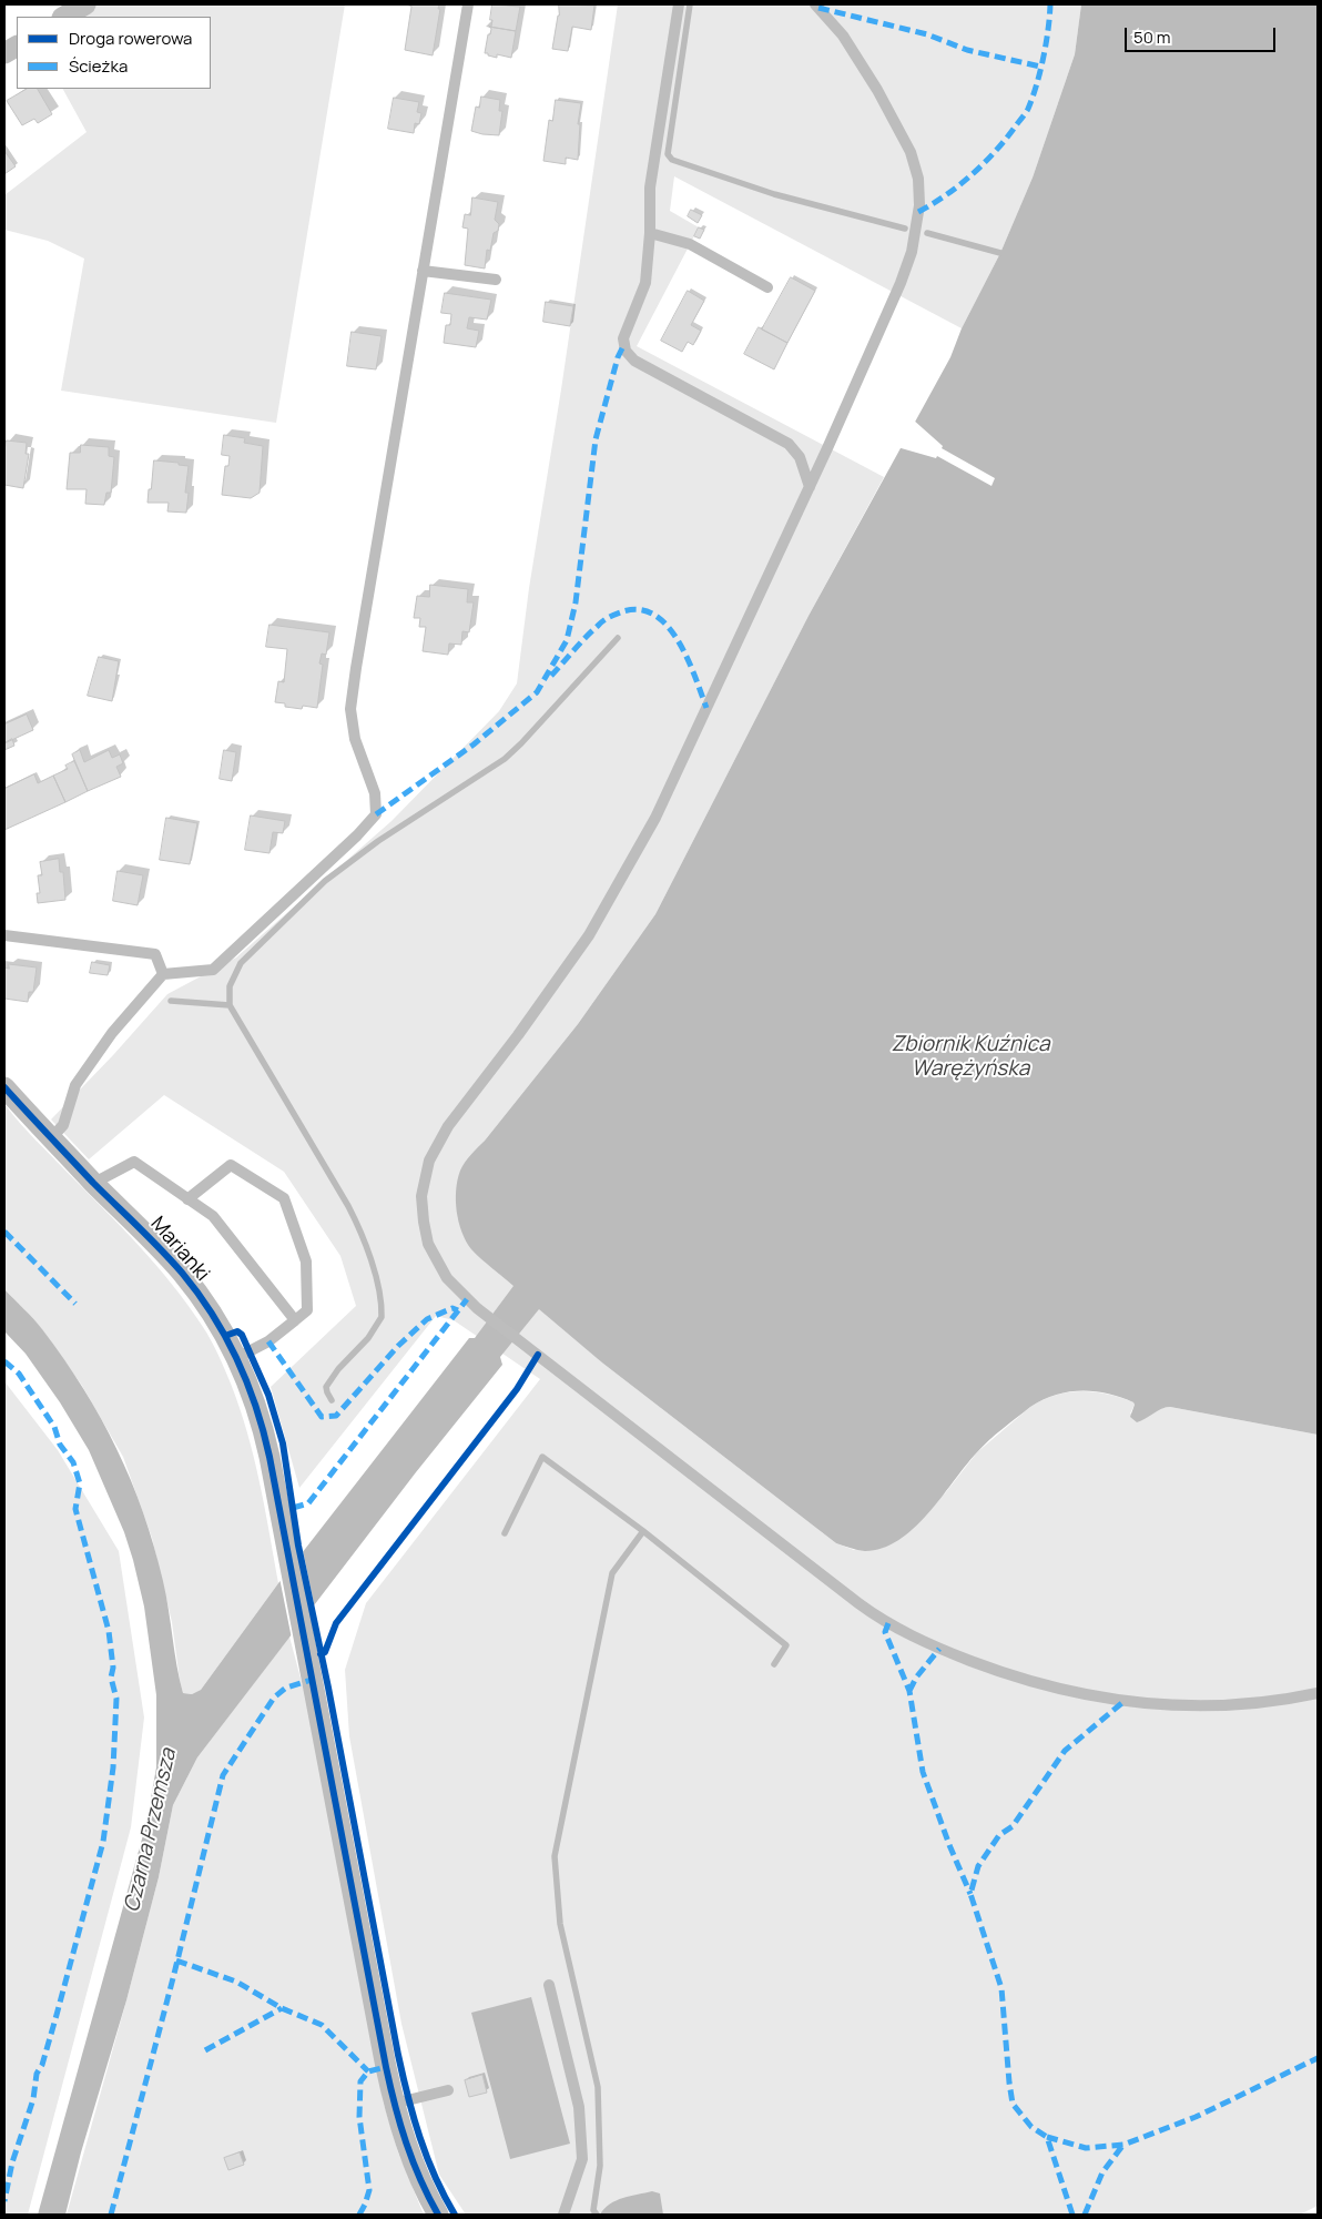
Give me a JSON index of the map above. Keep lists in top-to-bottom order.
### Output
{
  "streets": {
    "street": ["Marianki"]
  },
  "water": ["Zbiornik Kuźnica Warężyńska", "Czarna Przemsza"],
  "legend": ["Droga rowerowa", "Ścieżka"],
  "scale_bar": "50 m"
}
